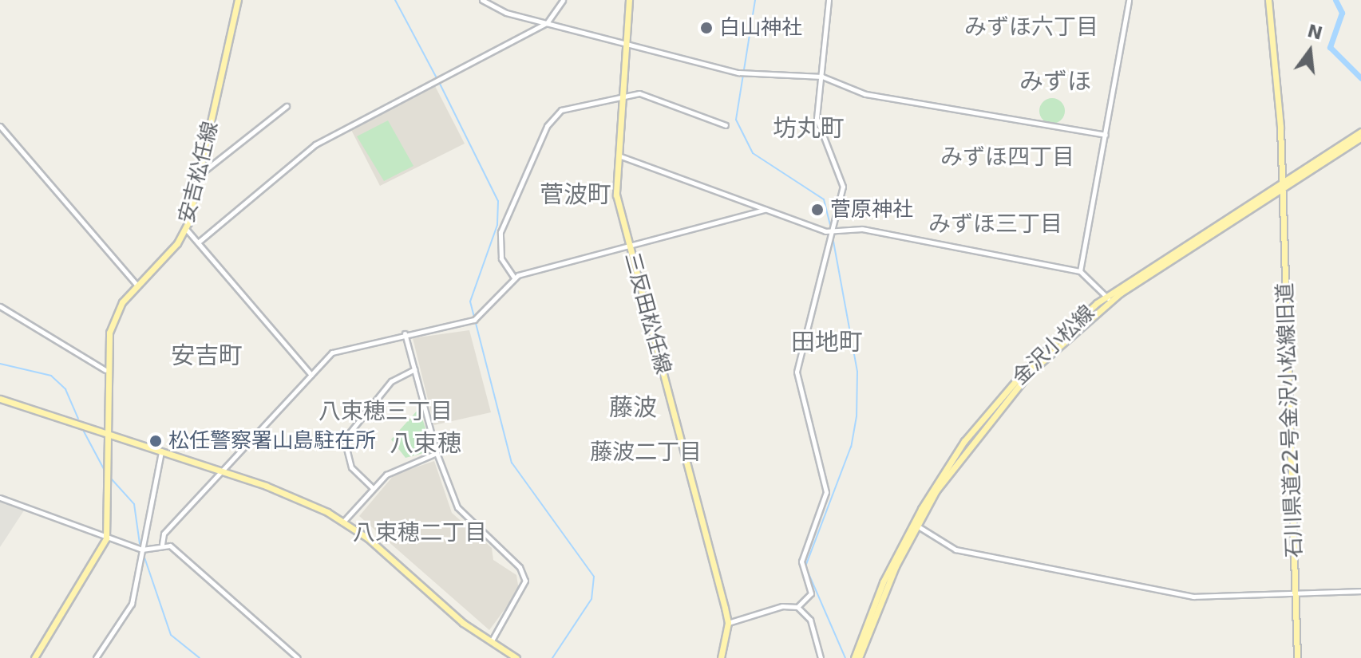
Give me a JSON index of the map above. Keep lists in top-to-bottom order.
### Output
{
  "streets": {
    "main road": [
      "安吉松任線",
      "三反田松任線",
      "金沢小松線",
      "石川県道22号金沢小松線旧道"
    ]
  },
  "crossings": [
    ["金沢小松線", "石川県道22号金沢小松線旧道"]
  ],
  "districts": [
    "みずほ六丁目",
    "みずほ",
    "坊丸町",
    "みずほ四丁目",
    "菅波町",
    "みずほ三丁目",
    "田地町",
    "安吉町",
    "藤波",
    "八束穂三丁目",
    "八束穂",
    "藤波二丁目",
    "八束穂二丁目"
  ],
  "places": ["白山神社", "菅原神社", "松任警察署山島駐在所"],
  "north": "top"
}
